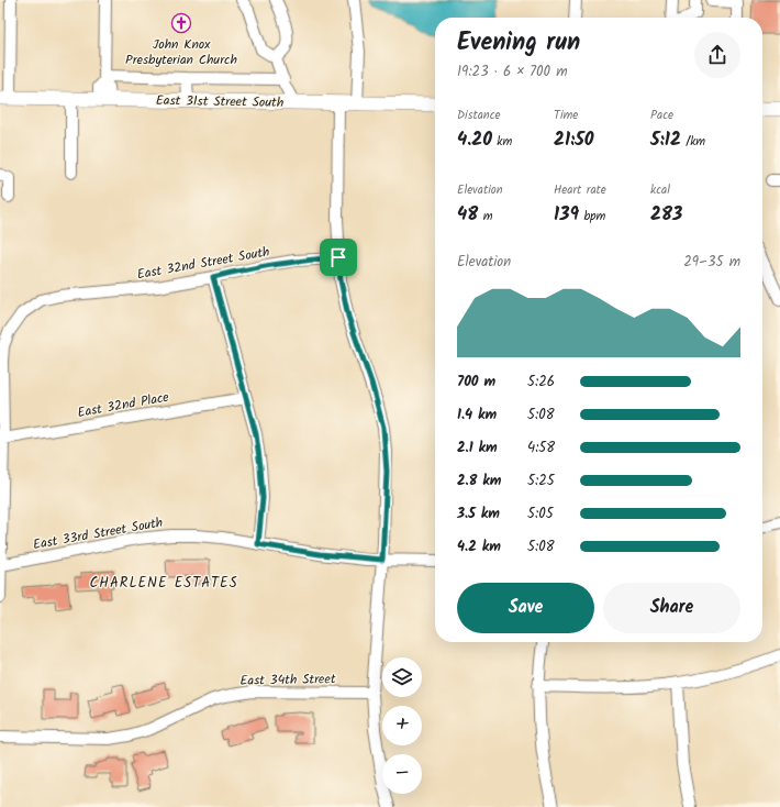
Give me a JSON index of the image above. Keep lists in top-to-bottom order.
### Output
{
  "streets": {
    "main road": ["East 31st Street South"],
    "street": [
      "East 32nd Street South",
      "East 32nd Place",
      "East 33rd Street South",
      "East 34th Street"
    ]
  },
  "crossings": [
    ["East 32nd Street South", "East 32nd Place"],
    ["East 32nd Street South", "East 33rd Street South"]
  ],
  "districts": ["CHARLENE ESTATES"],
  "places": {
    "church": ["John Knox Presbyterian Church"]
  },
  "page": {
    "heading": ["Evening run", "19:23 · 6 × 700 m"],
    "stats": [
      ["Distance", "4.20 km"],
      ["Time", "21:50"],
      ["Pace", "5:12 /km"],
      ["Elevation", "48 m"],
      ["Heart rate", "139 bpm"],
      ["kcal", "283"]
    ],
    "chart": ["Elevation", "29–35 m"],
    "list": [
      {
        "name": "700 m",
        "note": "5:26"
      },
      {
        "name": "1.4 km",
        "note": "5:08"
      },
      {
        "name": "2.1 km",
        "note": "4:58"
      },
      {
        "name": "2.8 km",
        "note": "5:25"
      },
      {
        "name": "3.5 km",
        "note": "5:05"
      },
      {
        "name": "4.2 km",
        "note": "5:08"
      }
    ],
    "buttons": ["Save", "Share"],
    "map_buttons": ["+", "−"]
  }
}
